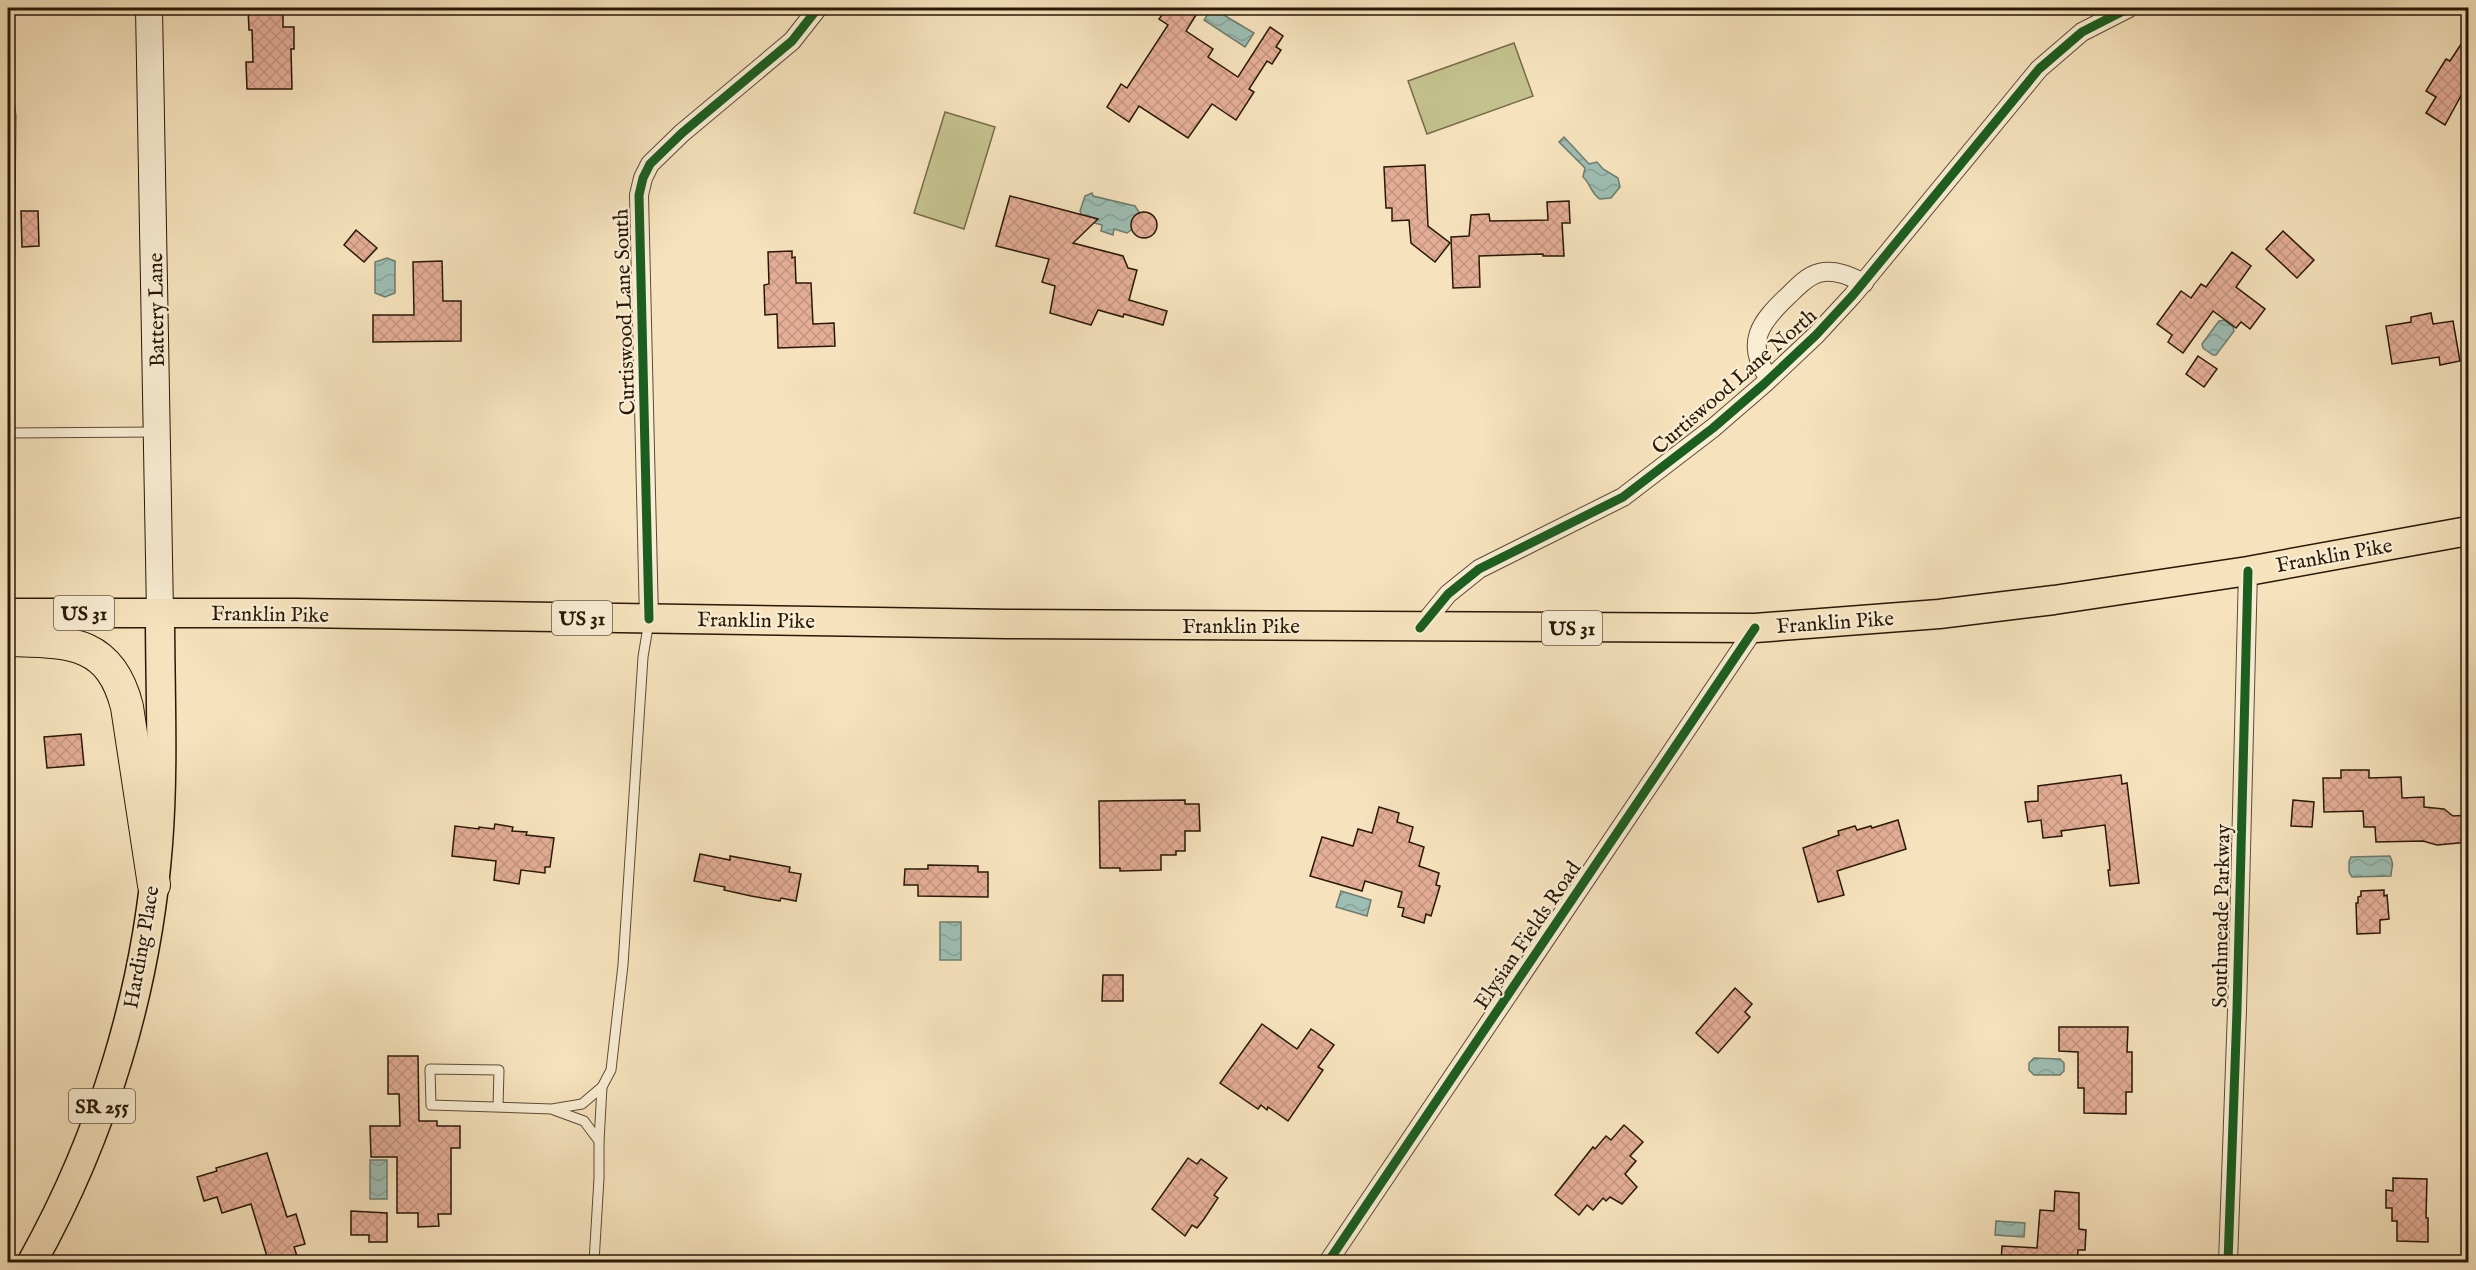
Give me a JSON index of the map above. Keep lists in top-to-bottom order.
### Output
{
  "streets": {
    "main road": [
      "Battery Lane",
      "Franklin Pike",
      "US 31",
      "Harding Place",
      "SR 255"
    ],
    "street": [
      "Curtiswood Lane South",
      "Curtiswood Lane North",
      "Southmeade Parkway",
      "Elysian Fields Road"
    ]
  },
  "crossings": [
    ["Battery Lane", "Franklin Pike"],
    ["Battery Lane", "Harding Place"],
    ["Curtiswood Lane South", "Franklin Pike"],
    ["Curtiswood Lane North", "Franklin Pike"],
    ["Franklin Pike", "Southmeade Parkway"],
    ["Franklin Pike", "Elysian Fields Road"],
    ["Franklin Pike", "Harding Place"]
  ]
}
